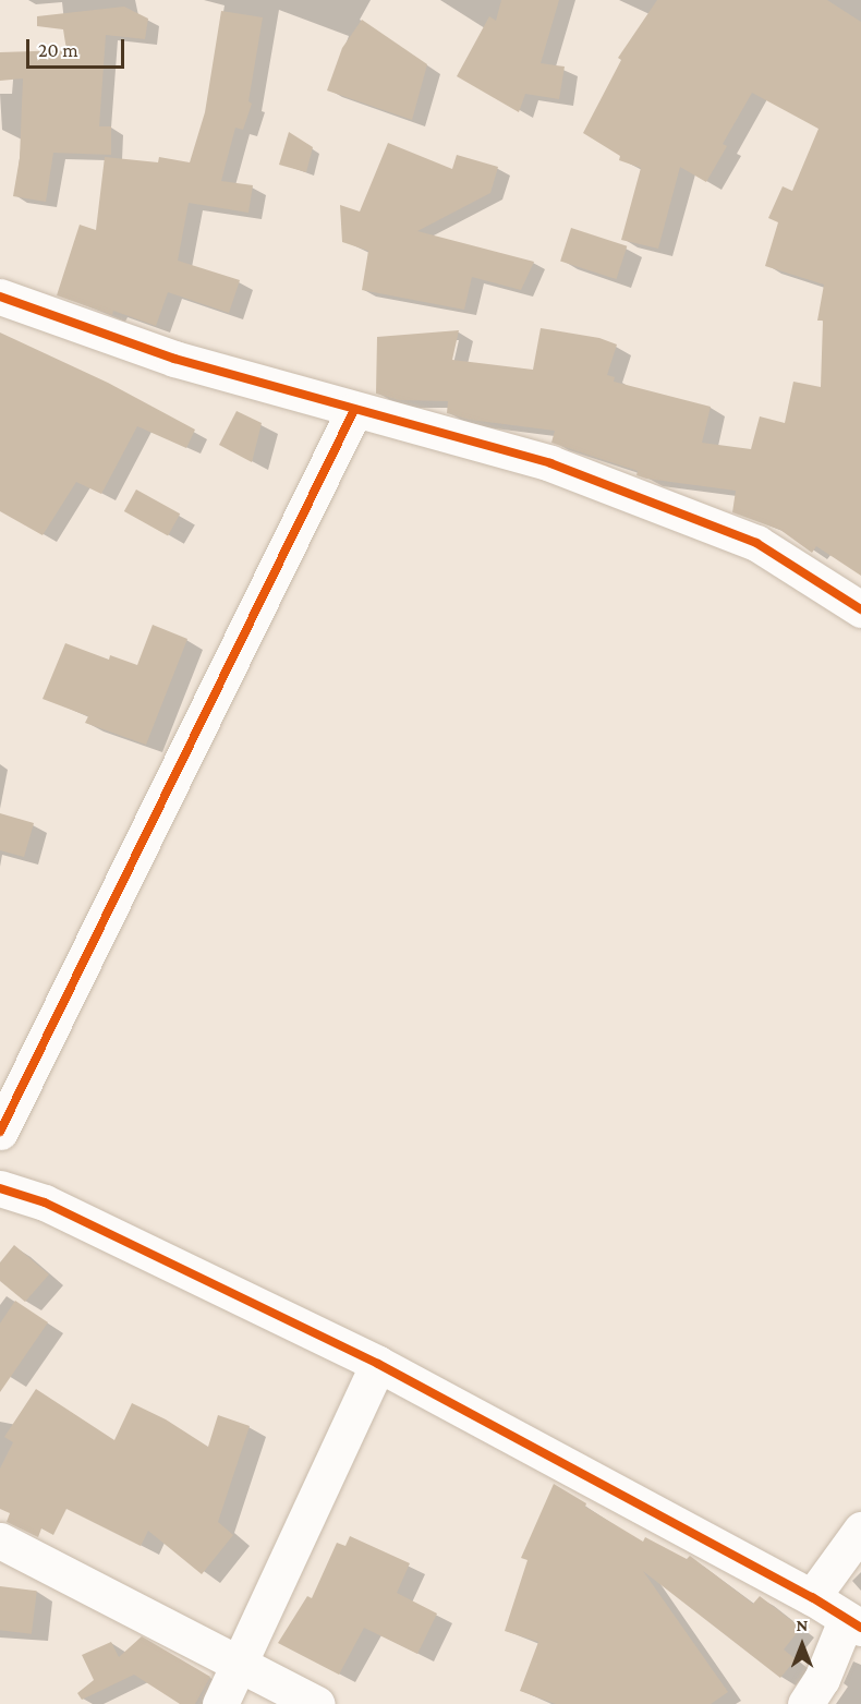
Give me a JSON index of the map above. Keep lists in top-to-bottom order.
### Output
{
  "scale_bar": "20 m",
  "north": "top"
}
